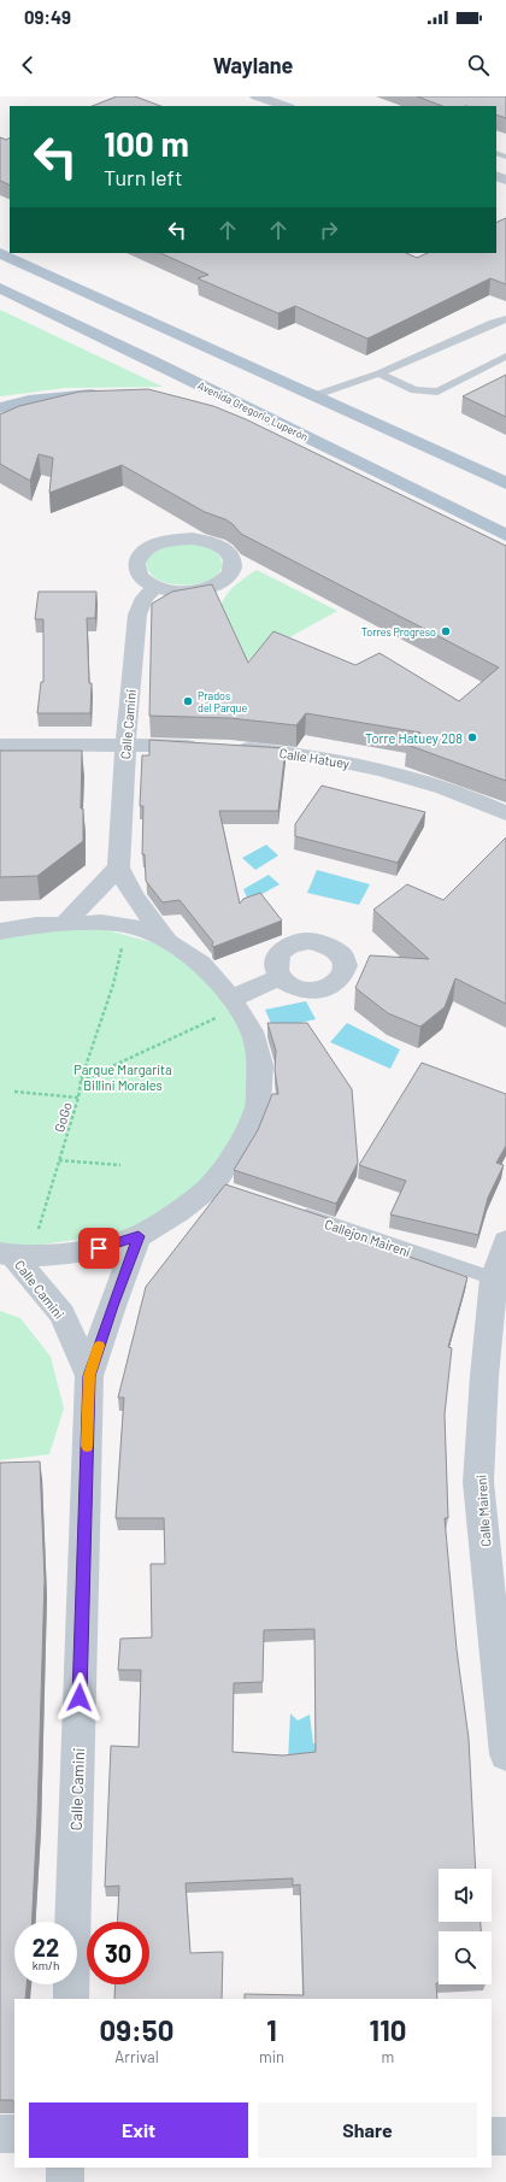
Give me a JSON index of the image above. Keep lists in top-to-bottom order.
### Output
{
  "streets": {
    "main road": ["Avenida Gregorio Luperón"],
    "street": ["Calle Camini", "Calle Hatuey", "Calle Mairení"],
    "lane": ["Callejon Mairení"],
    "path": ["GoGo"]
  },
  "crossings": [
    ["Callejon Mairení", "Calle Mairení"]
  ],
  "parks": ["Parque Margarita Billini Morales"],
  "places": ["Torres Progreso", "Prados del Parque", "Torre Hatuey 208"],
  "page": {
    "status": "09:49",
    "header": "Waylane",
    "turn": ["100 m", "Turn left"],
    "speed": "22 km/h",
    "limit": "30",
    "eta": [
      "09:50",
      "Arrival",
      "1",
      "min",
      "110",
      "m"
    ],
    "buttons": ["Exit", "Share"]
  }
}
